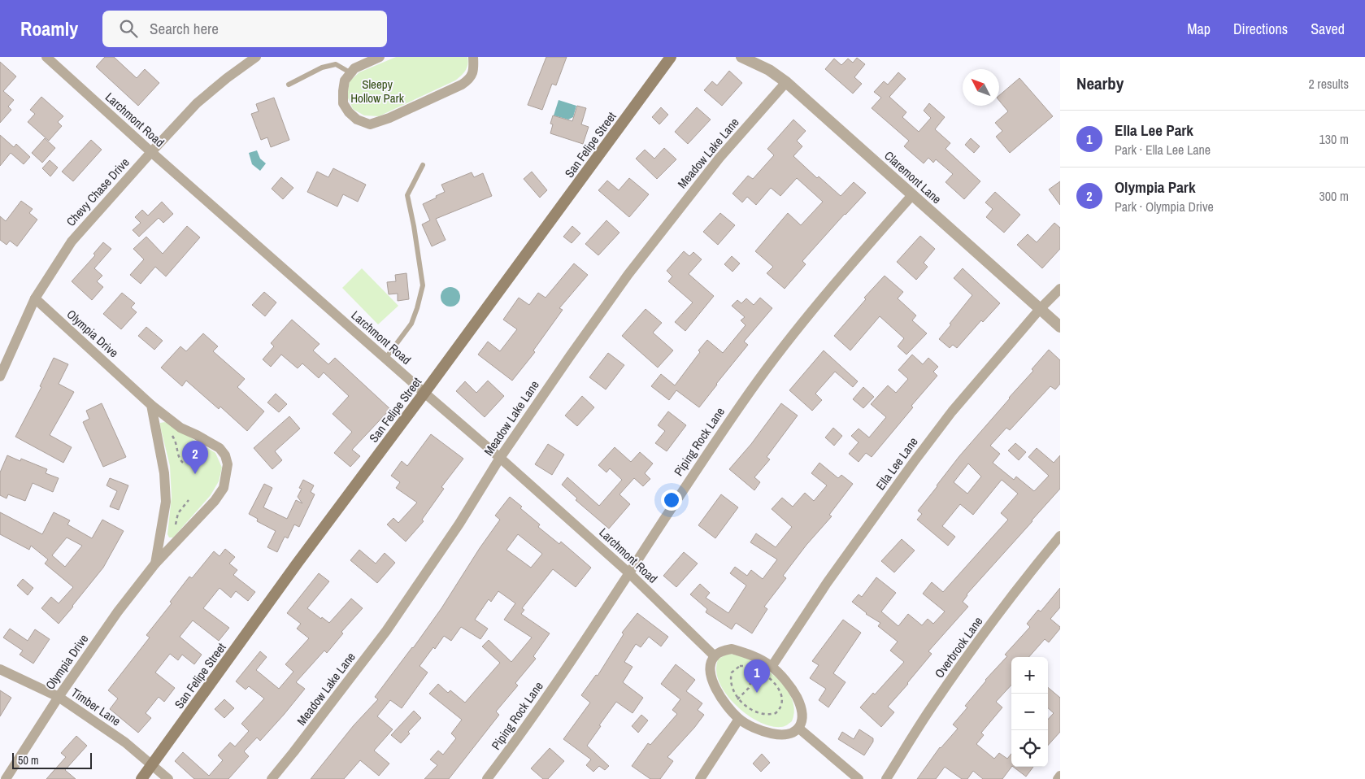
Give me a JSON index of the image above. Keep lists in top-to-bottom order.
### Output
{
  "streets": {
    "main road": ["San Felipe Street"],
    "street": [
      "Larchmont Road",
      "Meadow Lake Lane",
      "Claremont Lane",
      "Chevy Chase Drive",
      "Olympia Drive",
      "Piping Rock Lane",
      "Ella Lee Lane",
      "Overbrook Lane",
      "Timber Lane"
    ]
  },
  "crossings": [
    ["Larchmont Road", "San Felipe Street"],
    ["Larchmont Road", "Meadow Lake Lane"],
    ["Larchmont Road", "Chevy Chase Drive"],
    ["Larchmont Road", "Piping Rock Lane"],
    ["San Felipe Street", "Timber Lane"],
    ["Meadow Lake Lane", "Claremont Lane"],
    ["Claremont Lane", "Piping Rock Lane"],
    ["Claremont Lane", "Ella Lee Lane"],
    ["Chevy Chase Drive", "Olympia Drive"],
    ["Olympia Drive", "Timber Lane"]
  ],
  "parks": ["Sleepy Hollow Park"],
  "scale_bar": "50 m",
  "north": "top left",
  "page": {
    "header": "Roamly",
    "search": "Search here",
    "nav": ["Map", "Directions", "Saved"],
    "heading": ["Nearby", "2 results"],
    "list": [
      {
        "mark": "1",
        "name": "Ella Lee Park",
        "note": "Park · Ella Lee Lane",
        "value": "130 m"
      },
      {
        "mark": "2",
        "name": "Olympia Park",
        "note": "Park · Olympia Drive",
        "value": "300 m"
      }
    ],
    "pins": ["2", "1"],
    "map_buttons": ["+", "−"],
    "scale": "50 m"
  }
}
